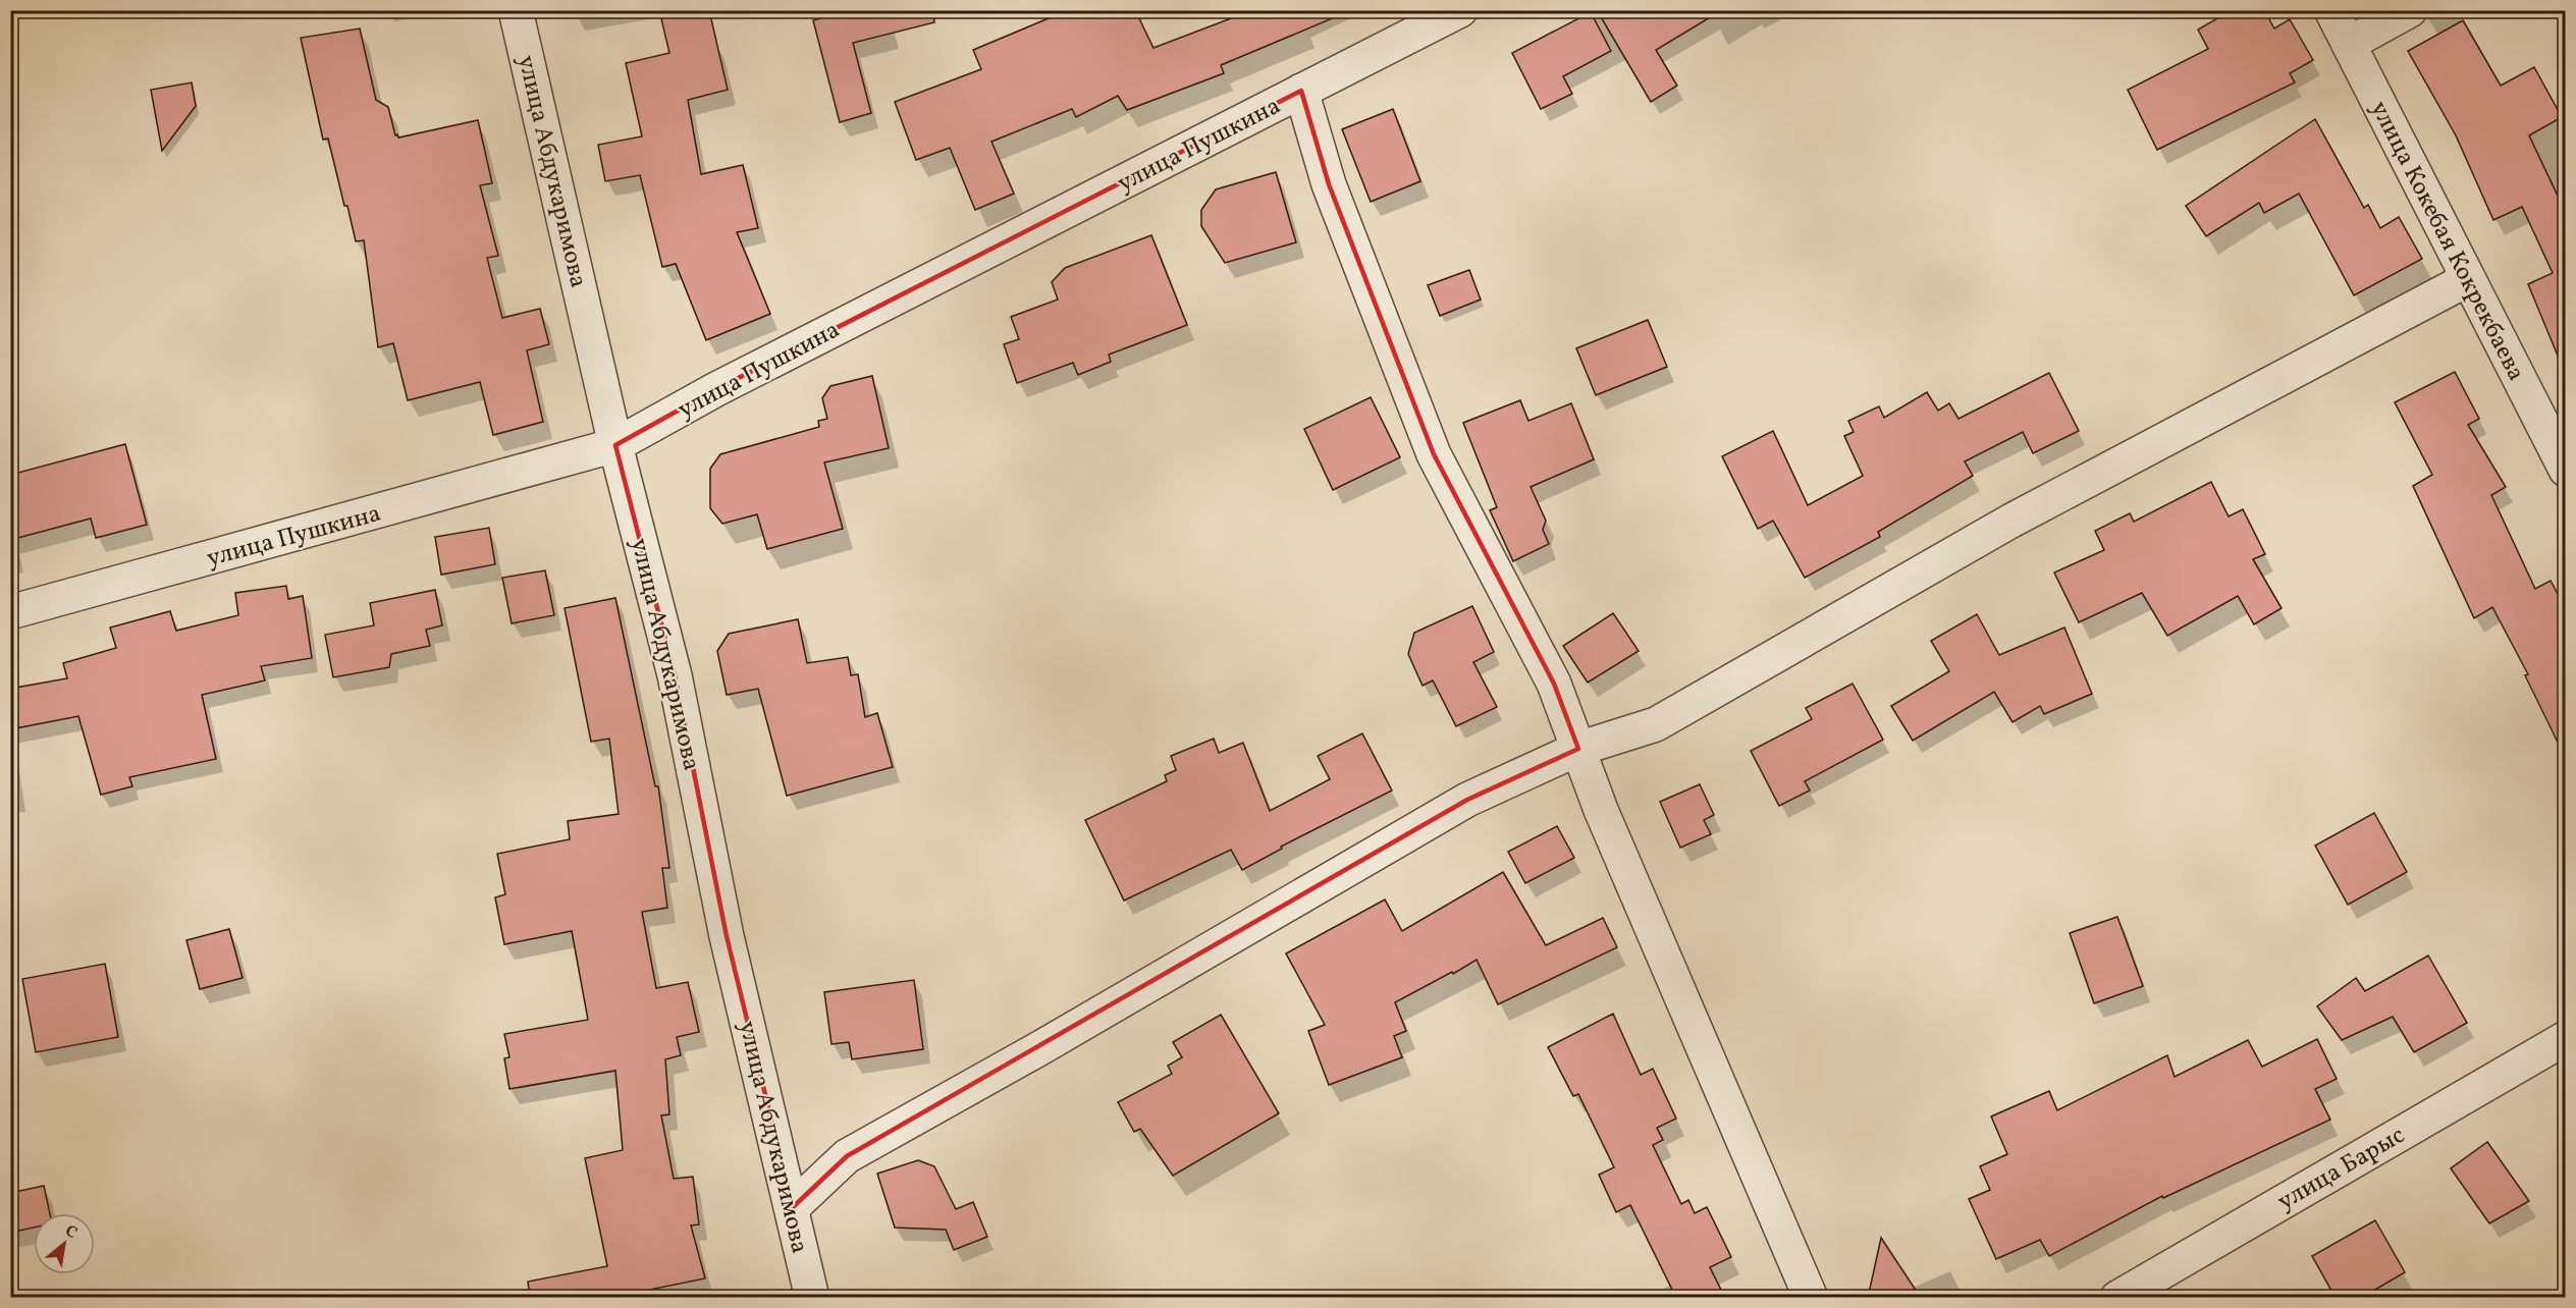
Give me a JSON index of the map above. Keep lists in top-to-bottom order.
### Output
{
  "streets": {
    "street": [
      "улица Пушкина",
      "улица Абдукаримова",
      "улица Кокебая Кокрекбаева",
      "улица Барыс"
    ]
  },
  "crossings": [
    ["улица Пушкина", "улица Абдукаримова"]
  ],
  "north": "top right"
}
